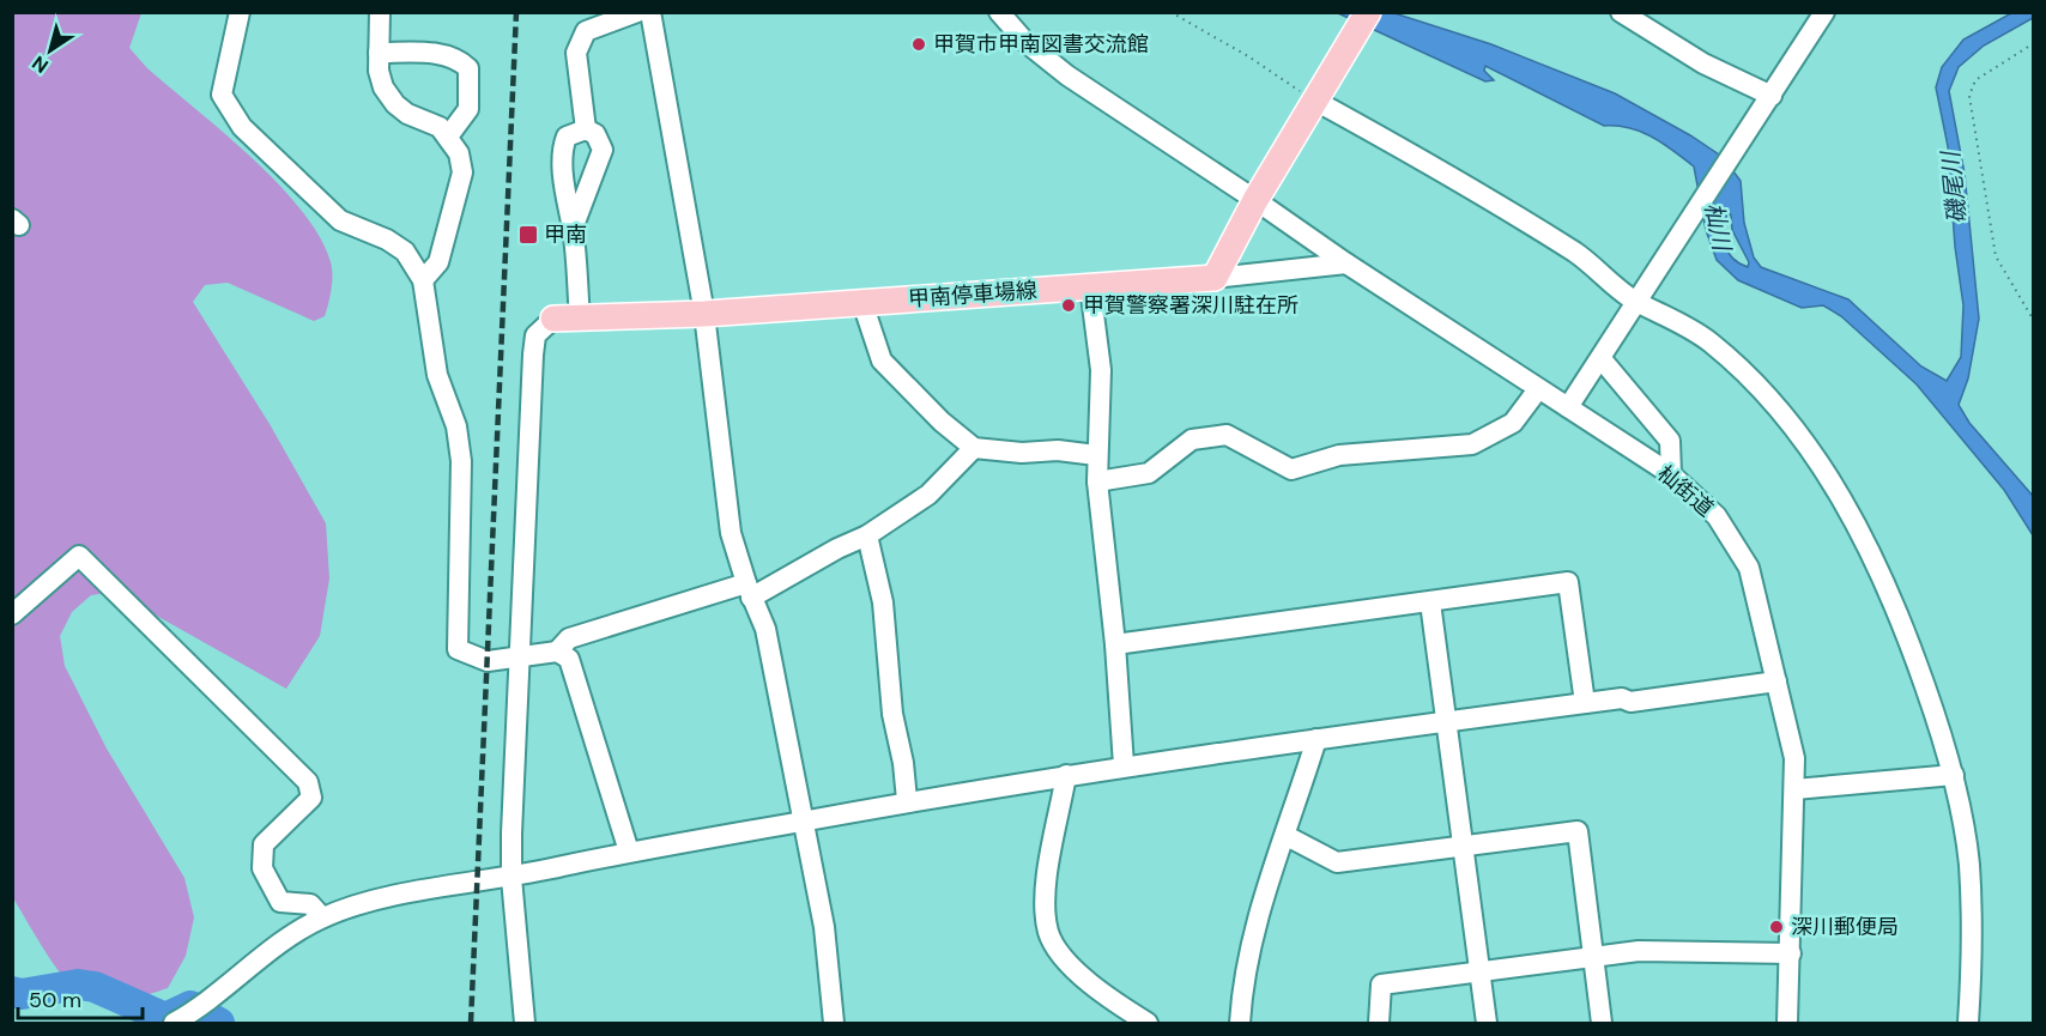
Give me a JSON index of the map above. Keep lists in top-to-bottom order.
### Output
{
  "streets": {
    "main road": ["甲南停車場線"],
    "street": ["杣街道"]
  },
  "water": ["磯尾川", "杣川"],
  "places": {
    "other": ["甲賀市甲南図書交流館", "甲賀警察署深川駐在所", "深川郵便局"],
    "transit": ["甲南"]
  },
  "scale_bar": "50 m",
  "north": "bottom left"
}
